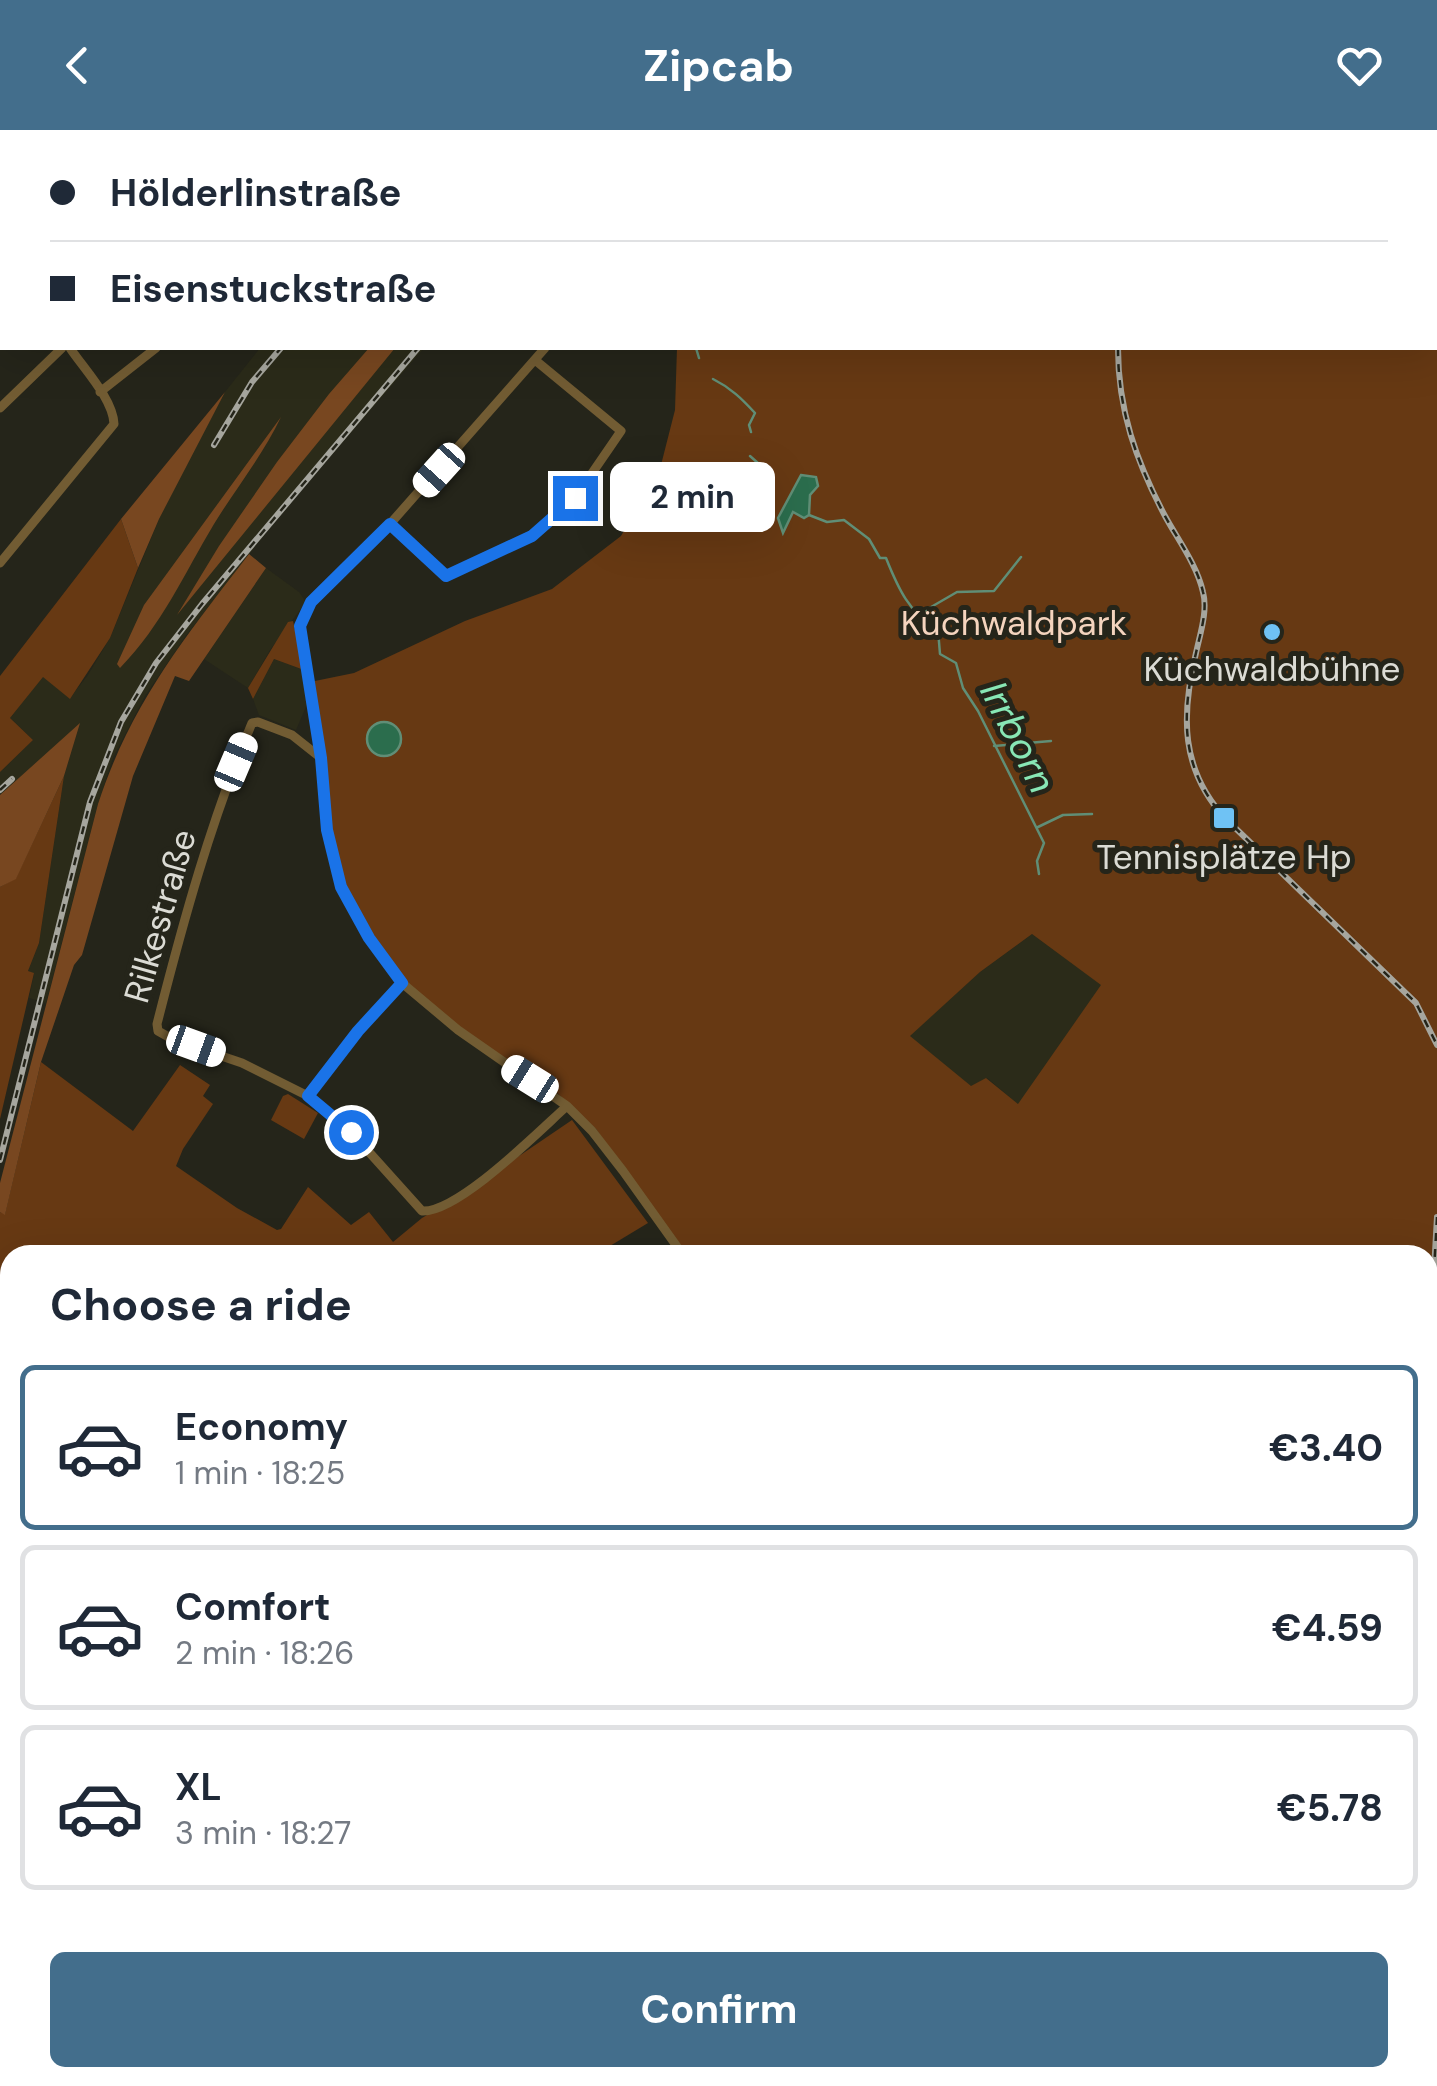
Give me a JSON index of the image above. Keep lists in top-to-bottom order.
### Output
{
  "streets": {
    "street": ["Rilkestraße"]
  },
  "water": ["Irrborn"],
  "parks": ["Küchwaldpark"],
  "places": {
    "other": ["Küchwaldbühne"],
    "transit": ["Tennisplätze Hp"]
  },
  "page": {
    "header": "Zipcab",
    "banner": ["Hölderlinstraße", "Eisenstuckstraße"],
    "bubble": "2 min",
    "heading": "Choose a ride",
    "list": [
      {
        "name": "Economy",
        "note": "1 min · 18:25",
        "value": "€3.40"
      },
      {
        "name": "Comfort",
        "note": "2 min · 18:26",
        "value": "€4.59"
      },
      {
        "name": "XL",
        "note": "3 min · 18:27",
        "value": "€5.78"
      }
    ],
    "buttons": "Confirm"
  }
}
